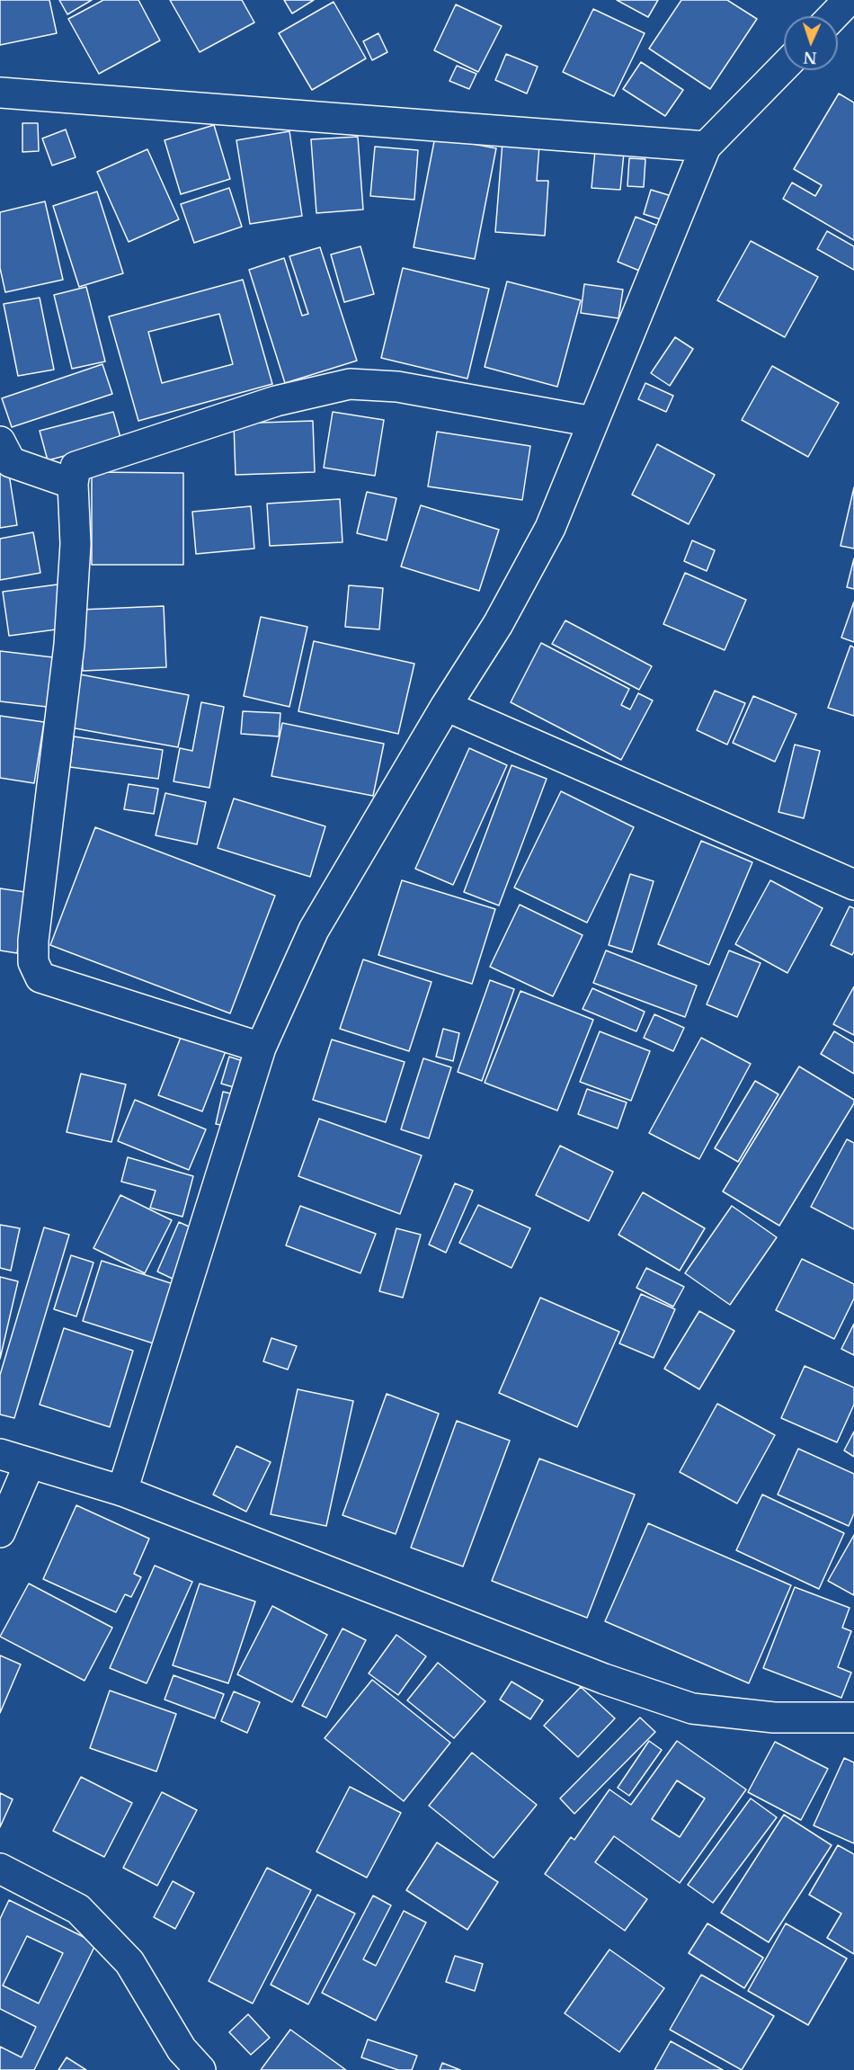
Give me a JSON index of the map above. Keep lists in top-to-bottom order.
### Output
{
  "north": "bottom"
}
